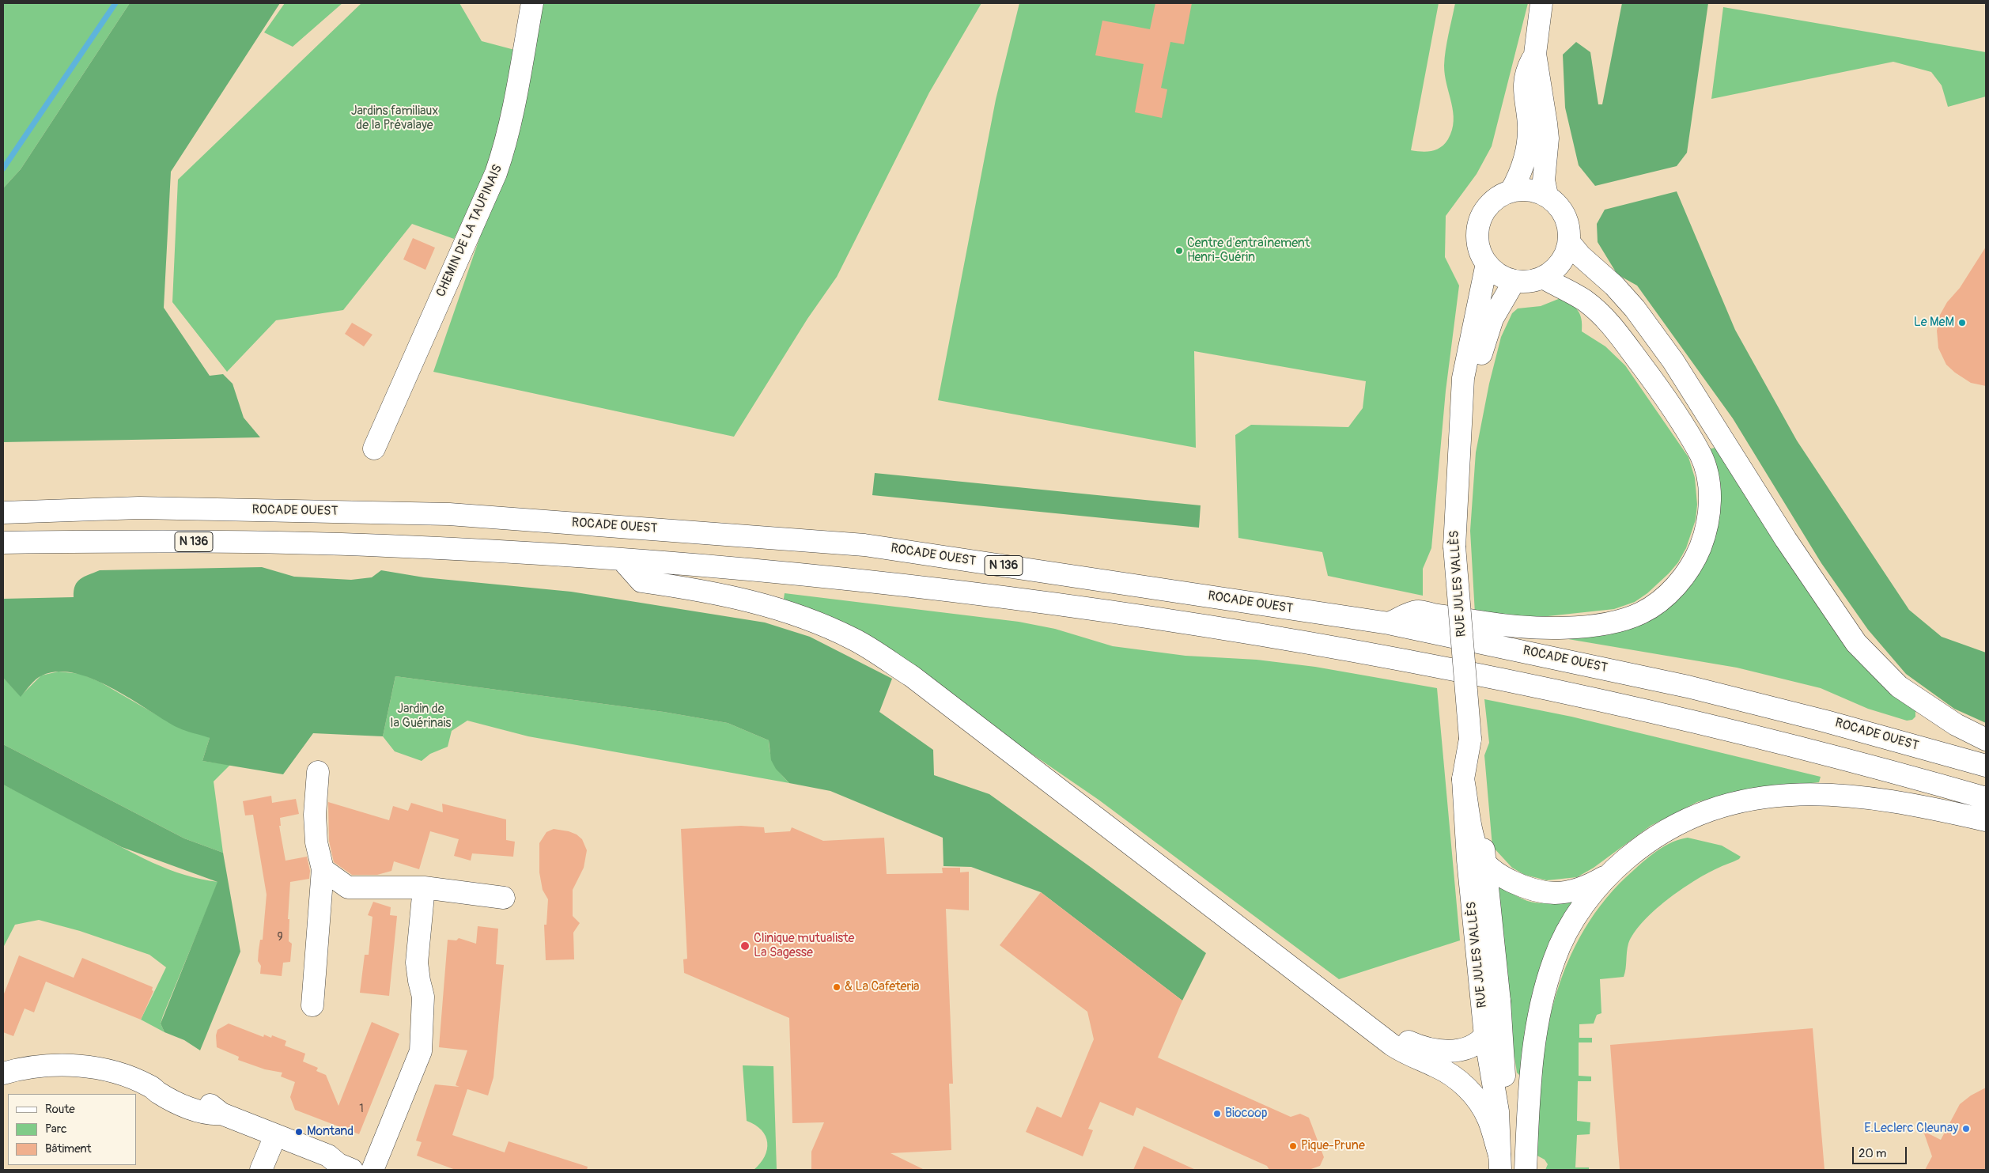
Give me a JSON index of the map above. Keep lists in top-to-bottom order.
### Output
{
  "streets": {
    "main road": [
      "CHEMIN DE LA TAUPINAIS",
      "ROCADE OUEST",
      "N 136",
      "RUE JULES VALLÈS"
    ]
  },
  "parks": ["Jardins familiaux de la Prévalaye", "Jardin de la Guérinais"],
  "places": [
    "Centre d'entraînement Henri-Guérin",
    "Le MeM",
    "Clinique mutualiste La Sagesse",
    "& La Cafeteria",
    "Biocoop",
    "E.Leclerc Cleunay",
    "Montand",
    "Pique-Prune"
  ],
  "house_numbers": ["9", "1"],
  "legend": ["Route", "Parc", "Bâtiment"],
  "scale_bar": "20 m"
}
